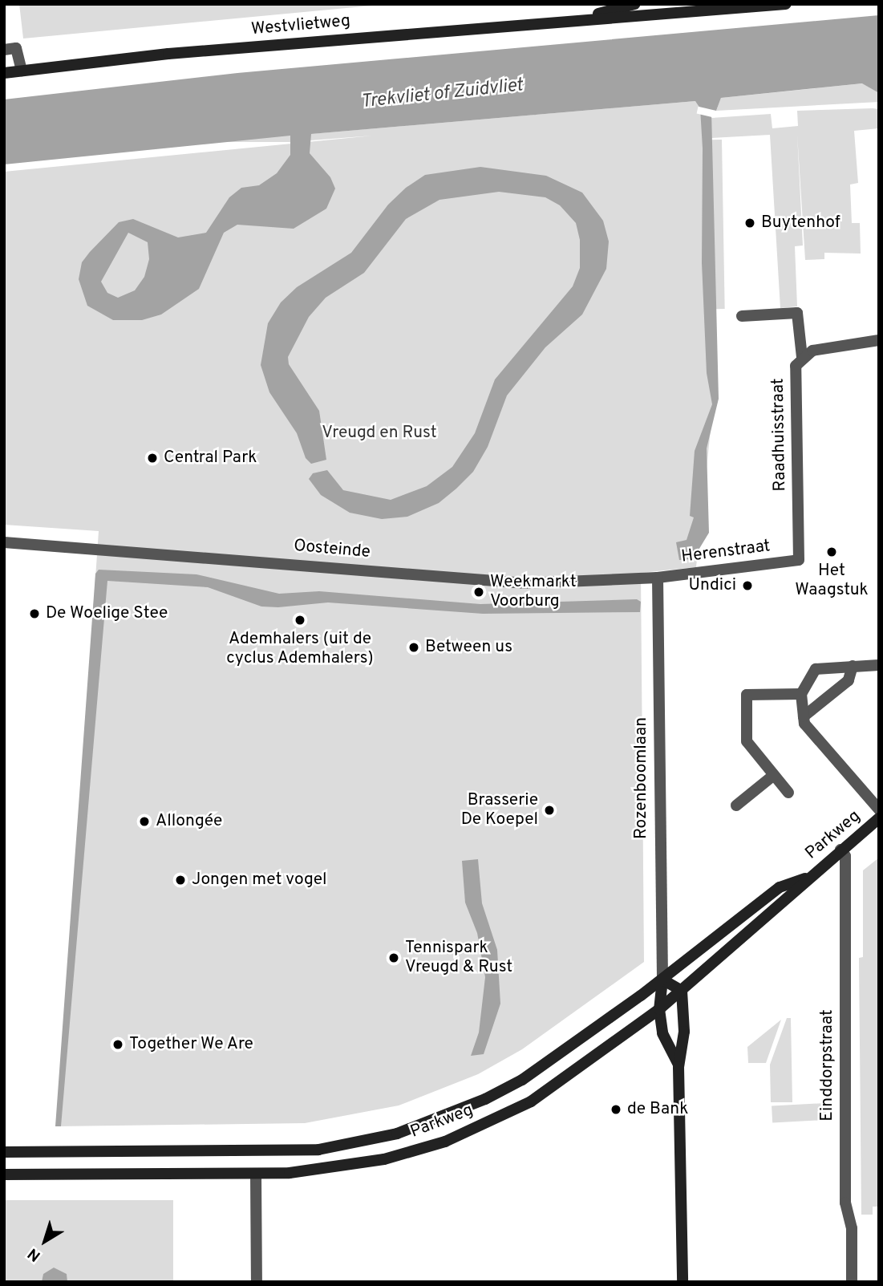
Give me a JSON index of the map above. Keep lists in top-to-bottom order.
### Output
{
  "streets": {
    "street": [
      "Westvlietweg",
      "Raadhuisstraat",
      "Oosteinde",
      "Herenstraat",
      "Rozenboomlaan",
      "Parkweg",
      "Einddorpstraat"
    ]
  },
  "crossings": [
    ["Raadhuisstraat", "Herenstraat"],
    ["Oosteinde", "Herenstraat"],
    ["Oosteinde", "Rozenboomlaan"],
    ["Herenstraat", "Rozenboomlaan"],
    ["Rozenboomlaan", "Parkweg"],
    ["Parkweg", "Einddorpstraat"]
  ],
  "water": ["Trekvliet of Zuidvliet"],
  "parks": ["Vreugd en Rust"],
  "places": [
    "Buytenhof",
    "Central Park",
    "Het Waagstuk",
    "Undici",
    "Weekmarkt Voorburg",
    "De Woelige Stee",
    "Ademhalers (uit de cyclus Ademhalers)",
    "Between us",
    "Brasserie De Koepel",
    "Allongée",
    "Jongen met vogel",
    "Tennispark Vreugd & Rust",
    "Together We Are",
    "de Bank"
  ],
  "north": "bottom left"
}
